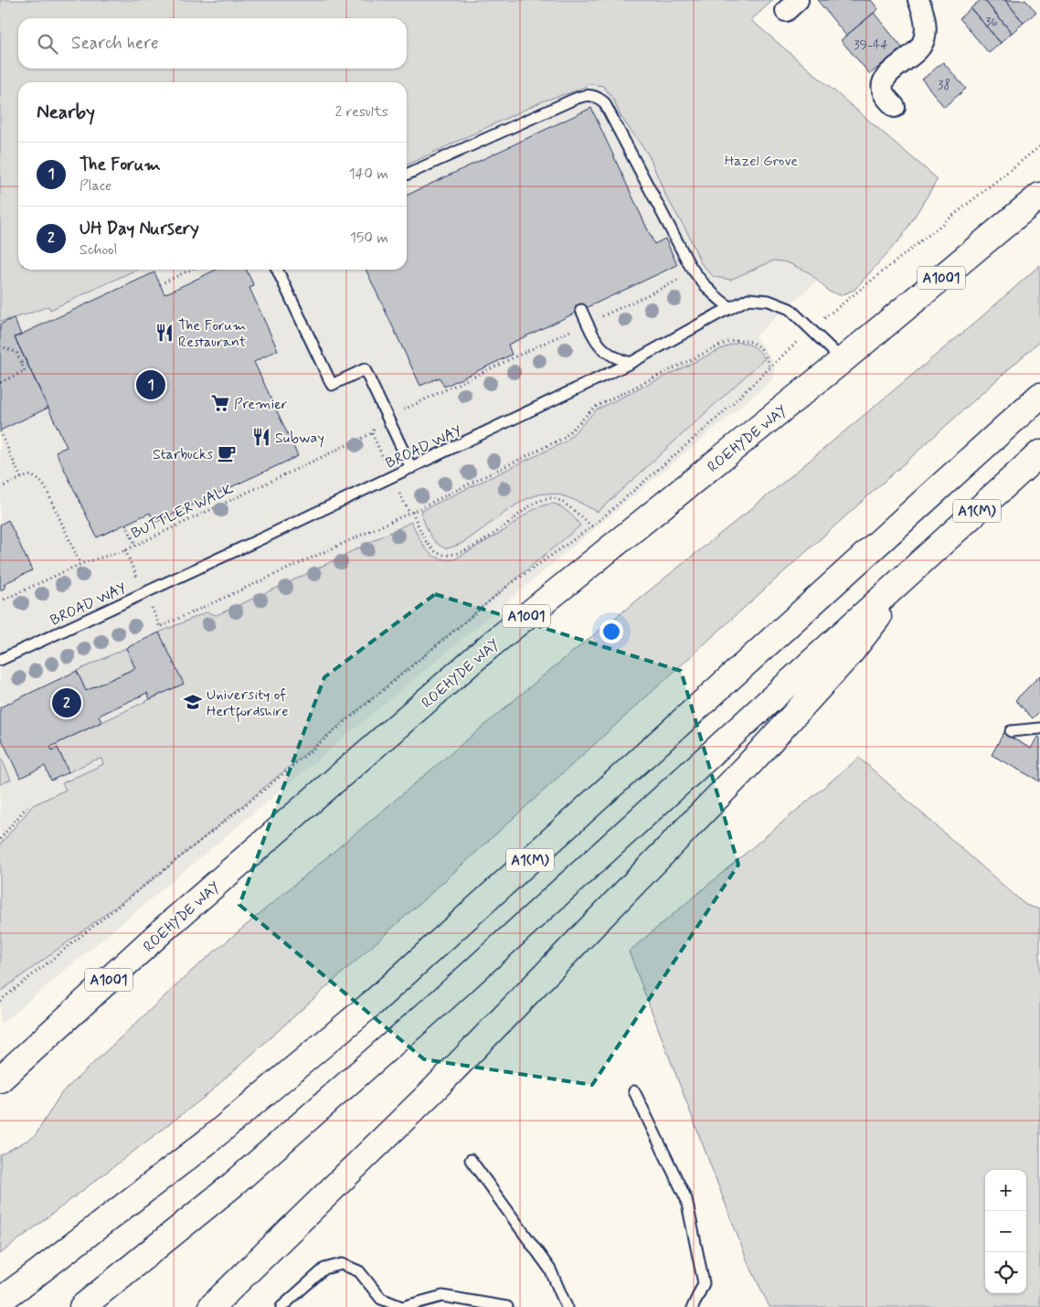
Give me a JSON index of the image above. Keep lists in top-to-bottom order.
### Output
{
  "streets": {
    "main road": ["A1001", "ROEHYDE WAY", "A1(M)"],
    "lane": ["BROAD WAY"],
    "path": ["BUTTLER WALK"]
  },
  "crossings": [
    ["ROEHYDE WAY", "BROAD WAY"],
    ["BROAD WAY", "BUTTLER WALK"]
  ],
  "parks": ["Hazel Grove"],
  "places": {
    "restaurant": ["The Forum Restaurant", "Subway"],
    "supermarket": ["Premier"],
    "cafe": ["Starbucks"],
    "school or university": ["University of Hertfordshire"]
  },
  "house_numbers": ["36", "39-44", "38"],
  "page": {
    "search": "Search here",
    "heading": ["Nearby", "2 results"],
    "list": [
      {
        "mark": "1",
        "name": "The Forum",
        "note": "Place",
        "value": "140 m"
      },
      {
        "mark": "2",
        "name": "UH Day Nursery",
        "note": "School",
        "value": "150 m"
      }
    ],
    "pins": ["1", "2"],
    "map_buttons": ["+", "−"]
  }
}
